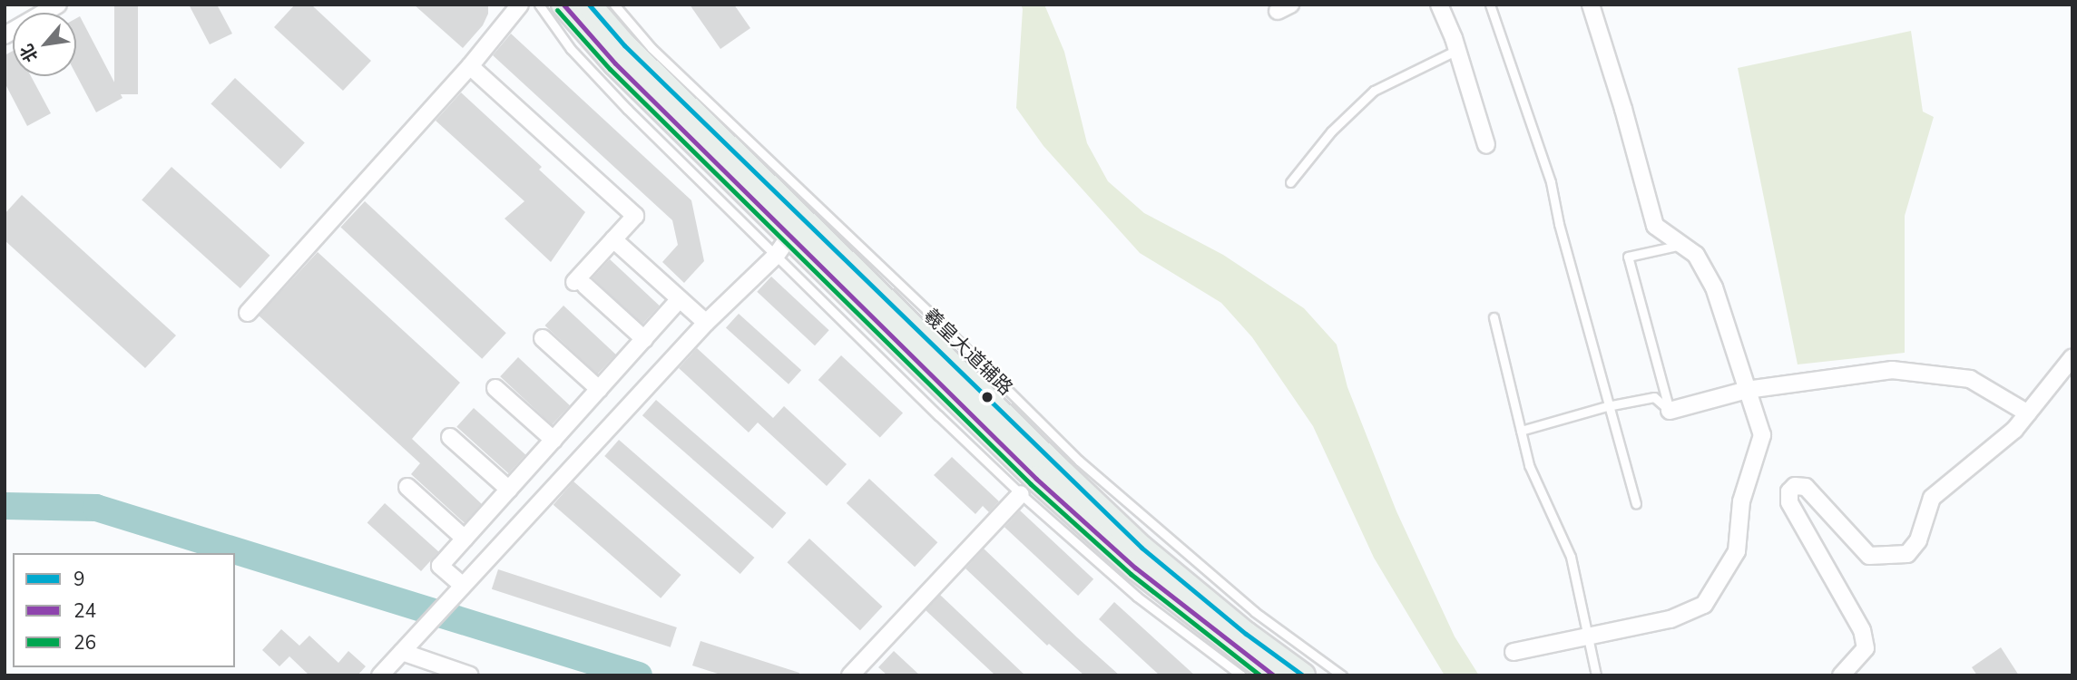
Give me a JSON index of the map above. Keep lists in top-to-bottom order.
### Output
{
  "streets": {
    "lane": ["羲皇大道辅路"]
  },
  "lines": ["transit line 9", "transit line 24", "transit line 26"],
  "legend": ["9", "24", "26"],
  "north": "bottom left"
}
